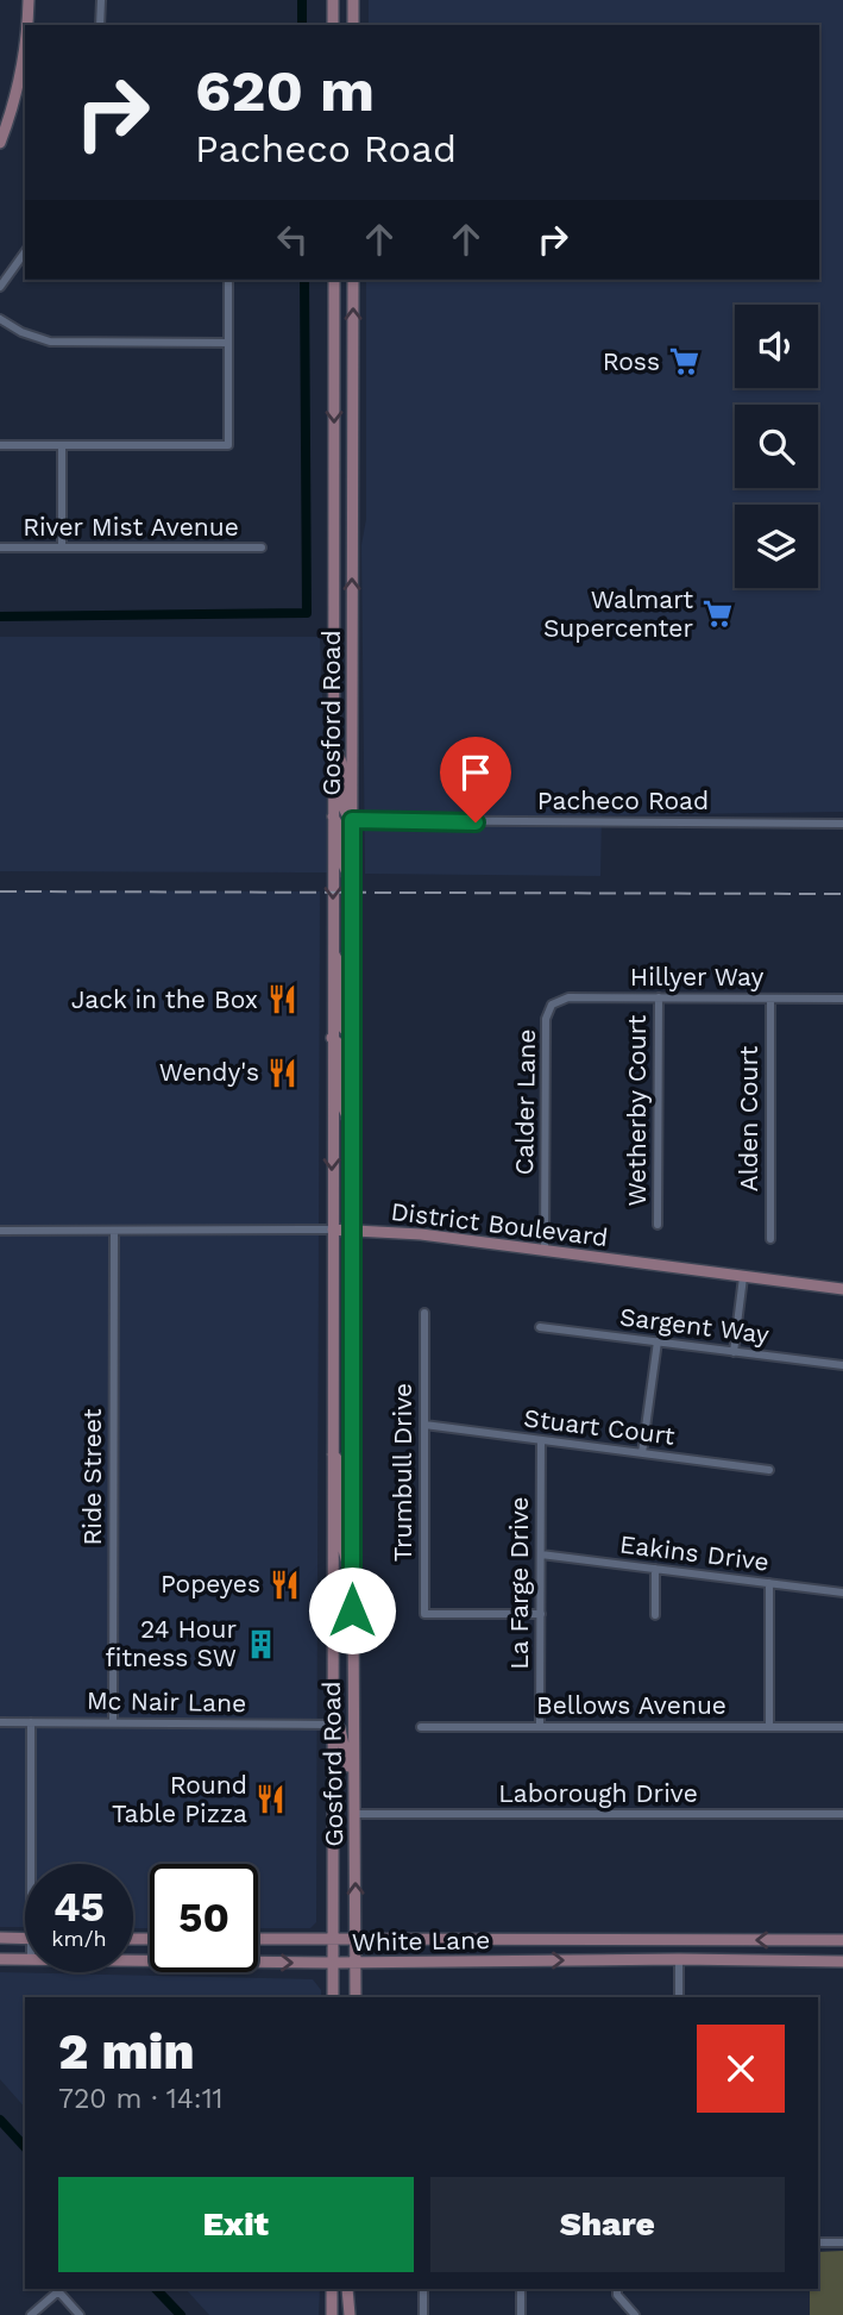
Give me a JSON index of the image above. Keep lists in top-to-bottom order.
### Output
{
  "streets": {
    "main road": ["Gosford Road", "District Boulevard", "White Lane"],
    "street": [
      "River Mist Avenue",
      "Pacheco Road",
      "Hillyer Way",
      "Calder Lane",
      "Wetherby Court",
      "Alden Court",
      "Sargent Way",
      "Stuart Court",
      "Trumbull Drive",
      "Ride Street",
      "Eakins Drive",
      "La Farge Drive",
      "Mc Nair Lane",
      "Bellows Avenue",
      "Laborough Drive"
    ]
  },
  "crossings": [
    ["Gosford Road", "Pacheco Road"],
    ["Gosford Road", "District Boulevard"],
    ["Gosford Road", "Mc Nair Lane"],
    ["Gosford Road", "Laborough Drive"],
    ["Gosford Road", "White Lane"],
    ["Hillyer Way", "Calder Lane"],
    ["Hillyer Way", "Wetherby Court"],
    ["Hillyer Way", "Alden Court"],
    ["Calder Lane", "District Boulevard"],
    ["District Boulevard", "Ride Street"],
    ["Stuart Court", "Trumbull Drive"],
    ["Stuart Court", "La Farge Drive"],
    ["Trumbull Drive", "La Farge Drive"],
    ["Ride Street", "Mc Nair Lane"],
    ["Eakins Drive", "La Farge Drive"],
    ["La Farge Drive", "Bellows Avenue"]
  ],
  "places": {
    "supermarket": ["Ross", "Walmart Supercenter"],
    "restaurant": [
      "Jack in the Box",
      "Wendy's",
      "Popeyes",
      "Round Table Pizza"
    ],
    "building": ["24 Hour fitness SW"]
  },
  "page": {
    "turn": ["620 m", "Pacheco Road"],
    "speed": "45 km/h",
    "limit": "50",
    "heading": ["2 min", "720 m · 14:11"],
    "buttons": ["Exit", "Share"]
  }
}
